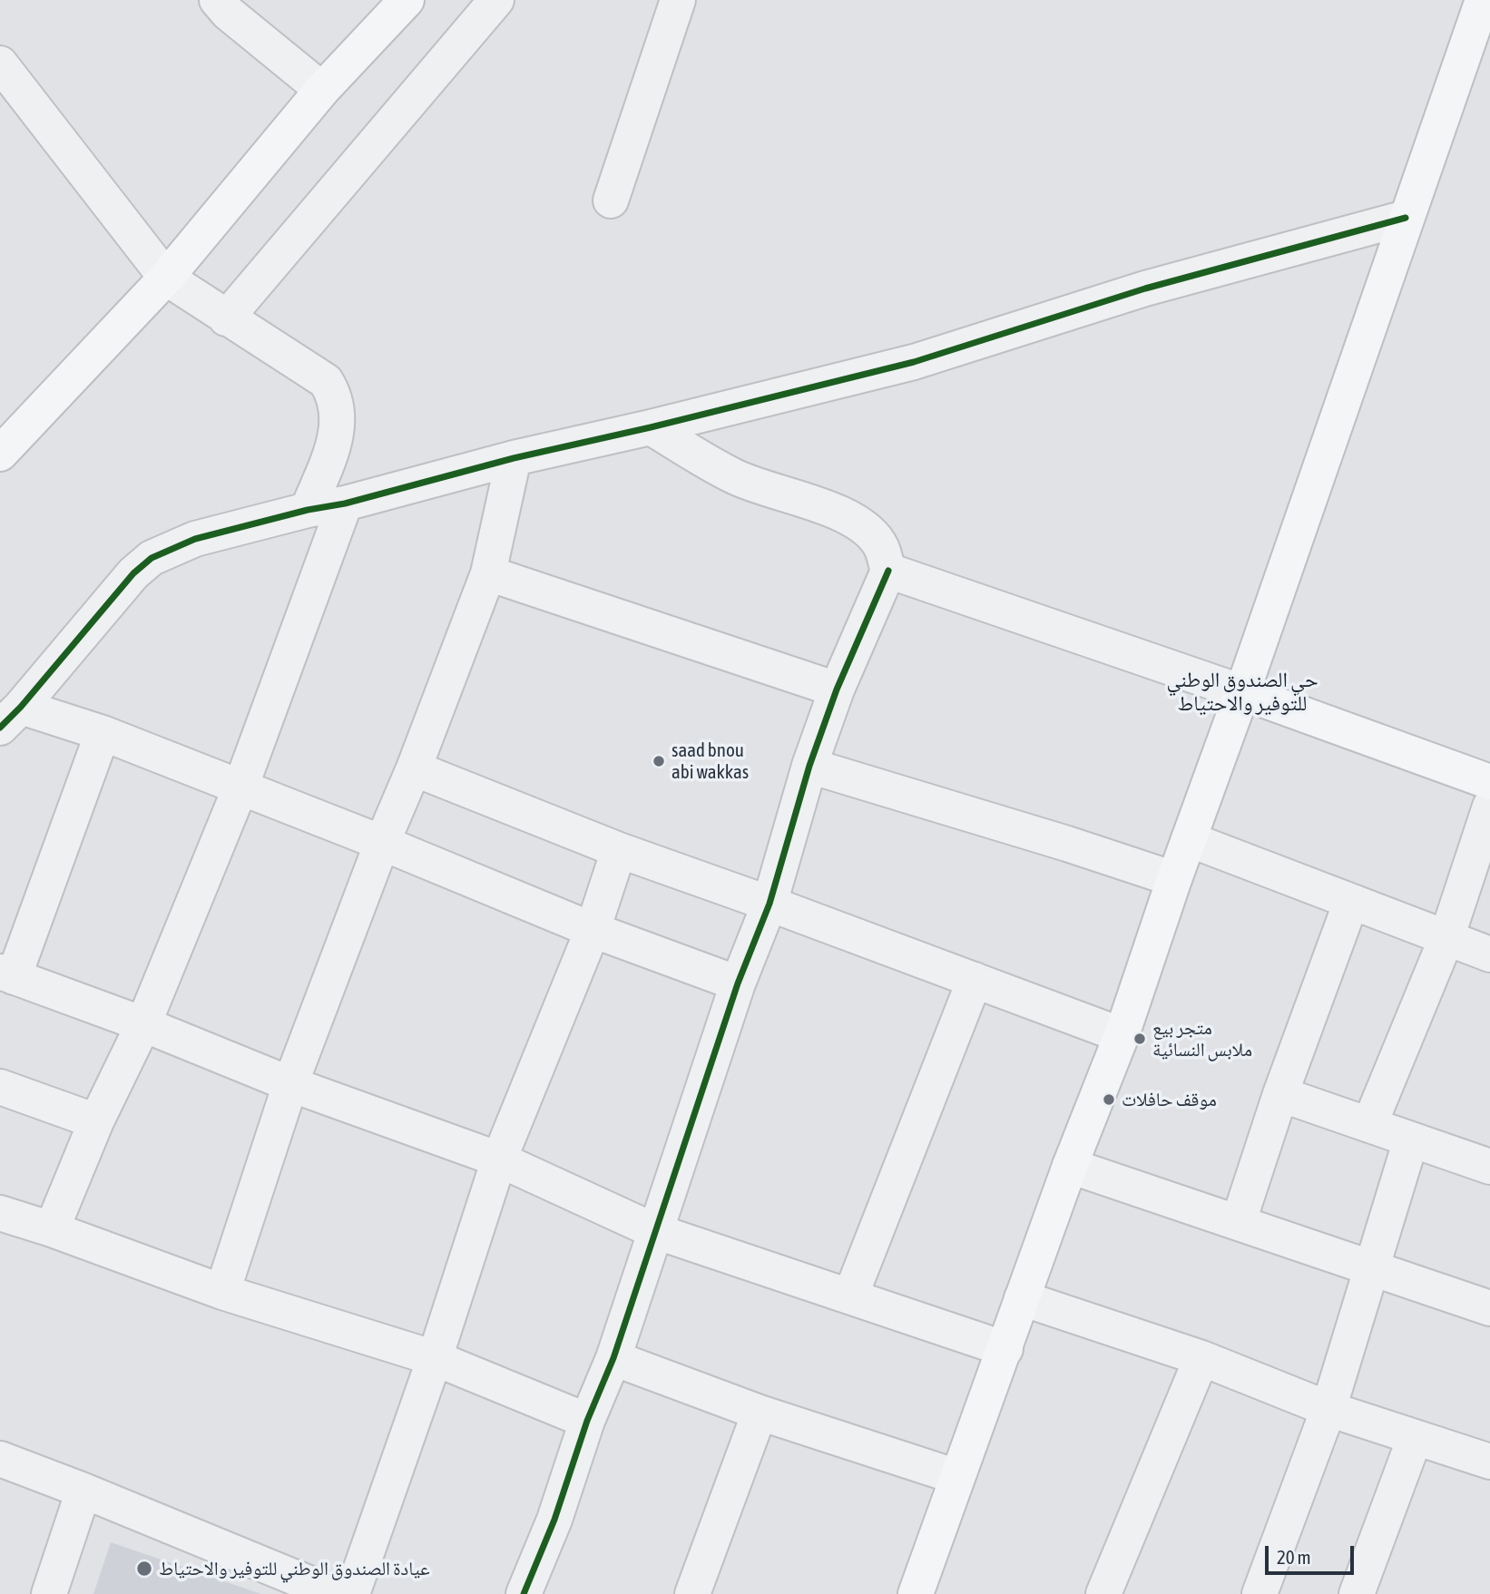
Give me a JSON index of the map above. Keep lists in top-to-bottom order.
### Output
{
  "districts": ["حي الصندوق الوطني للتوفير والاحتياط"],
  "places": [
    "saad bnou abi wakkas",
    "متجر بيع ملابس النسائية",
    "موقف حافلات",
    "عيادة الصندوق الوطني للتوفير والاحتياط"
  ],
  "scale_bar": "20 m"
}
